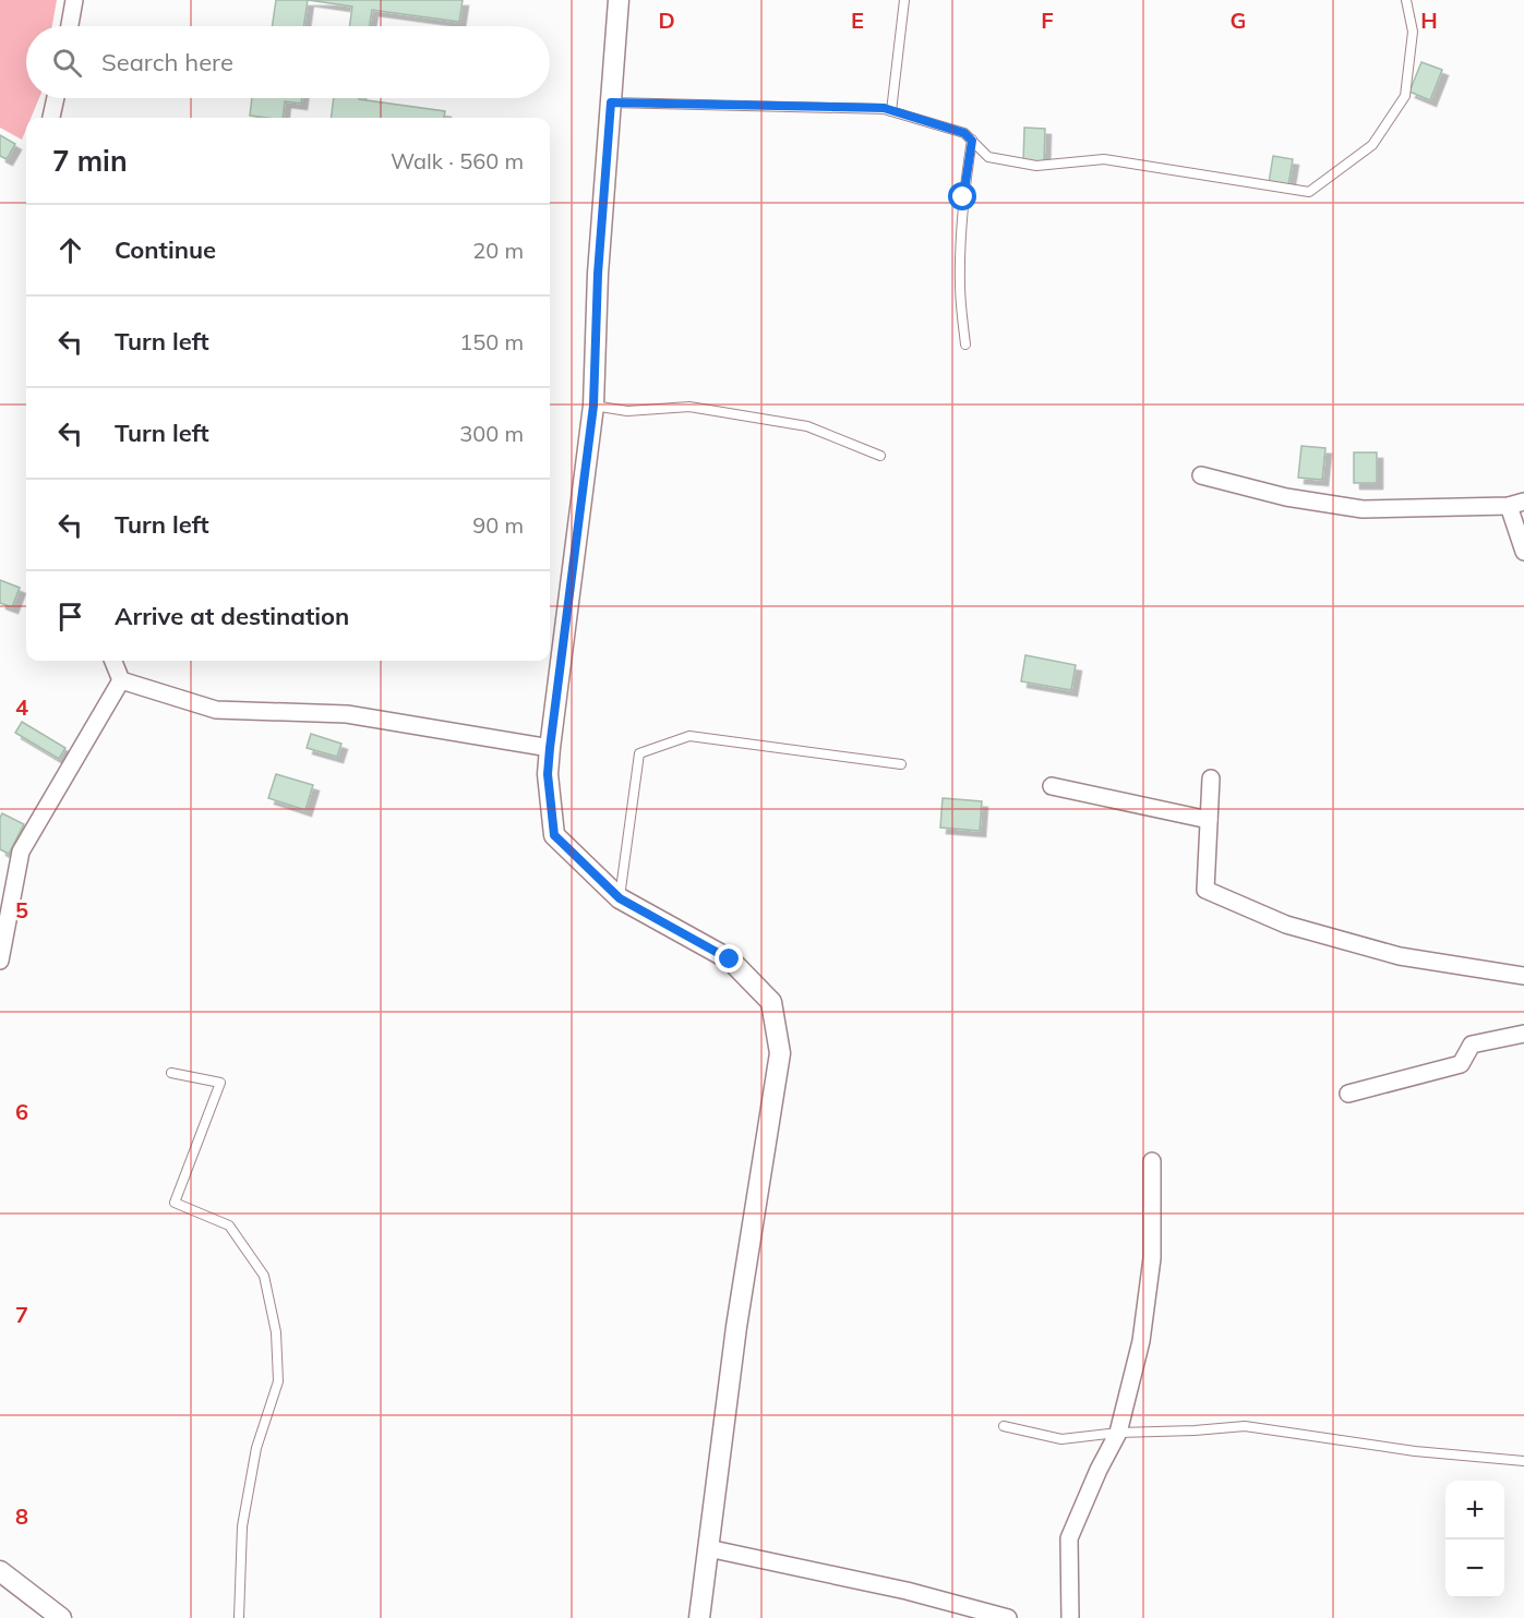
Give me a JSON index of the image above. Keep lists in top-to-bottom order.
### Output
{
  "page": {
    "search": "Search here",
    "heading": ["7 min", "Walk · 560 m"],
    "list": [
      ["Continue", "20 m"],
      ["Turn left", "150 m"],
      ["Turn left", "300 m"],
      ["Turn left", "90 m"],
      "Arrive at destination"
    ],
    "map_buttons": ["+", "−"]
  },
  "grid": {
    "columns": [
      "D",
      "E",
      "F",
      "G",
      "H"
    ],
    "rows": [
      "4",
      "5",
      "6",
      "7",
      "8"
    ]
  }
}
